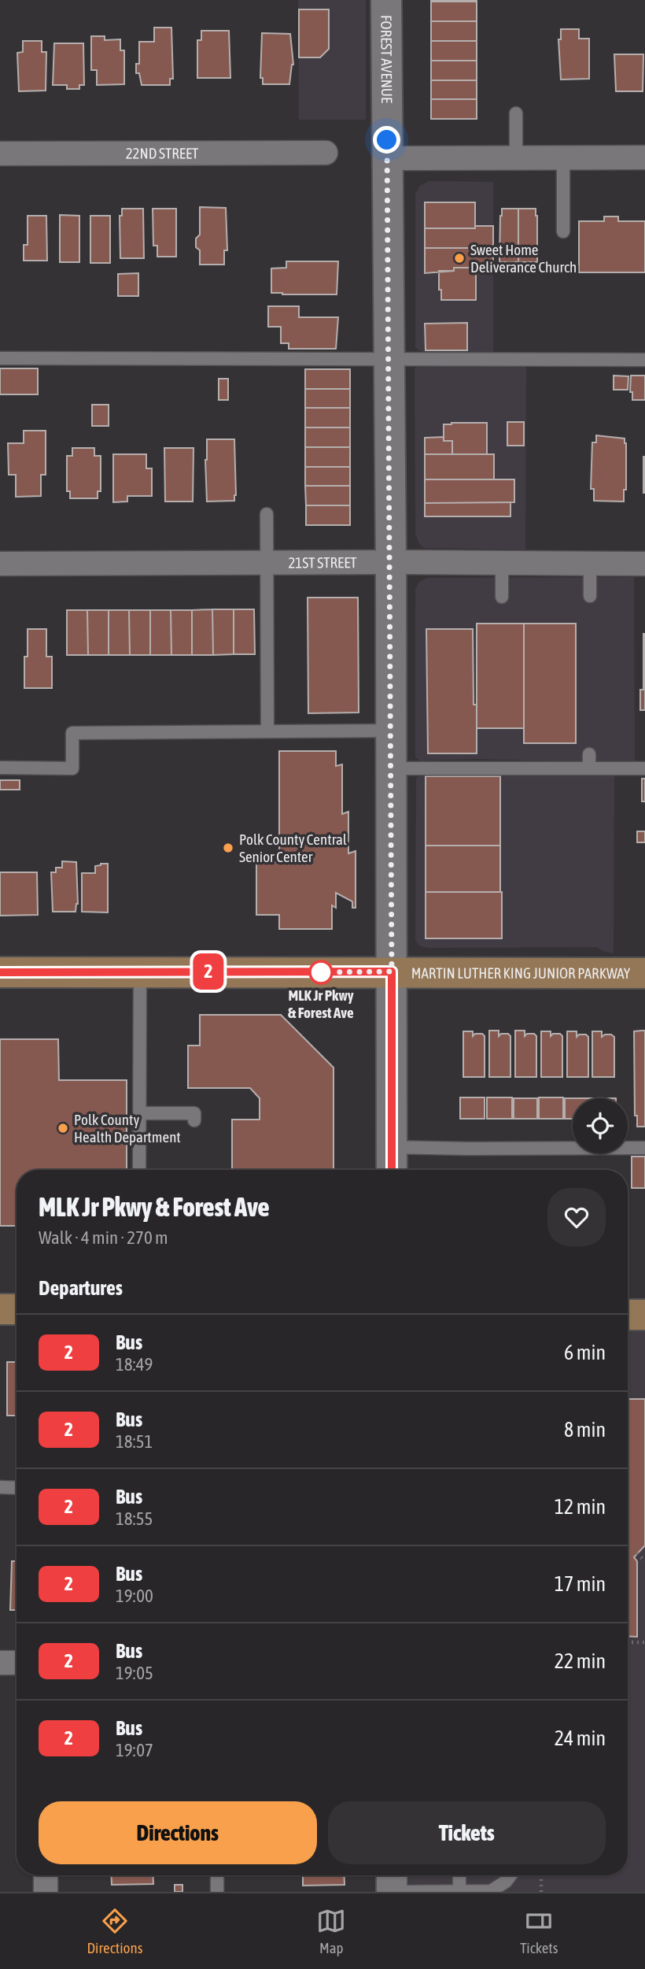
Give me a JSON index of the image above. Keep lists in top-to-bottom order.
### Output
{
  "streets": {
    "main road": ["FOREST AVENUE", "MARTIN LUTHER KING JUNIOR PARKWAY"],
    "street": ["22ND STREET", "21ST STREET"]
  },
  "crossings": [
    ["FOREST AVENUE", "21ST STREET"],
    ["FOREST AVENUE", "MARTIN LUTHER KING JUNIOR PARKWAY"]
  ],
  "places": [
    "Sweet Home Deliverance Church",
    "Polk County Central Senior Center",
    "MLK Jr Pkwy & Forest Ave",
    "Polk County Health Department"
  ],
  "lines": ["bus line 2"],
  "page": {
    "on_map": "2",
    "heading": [
      ["MLK Jr Pkwy & Forest Ave", "Walk · 4 min · 270 m"],
      "Departures"
    ],
    "list": [
      {
        "mark": "2",
        "name": "Bus",
        "note": "18:49",
        "value": "6 min"
      },
      {
        "mark": "2",
        "name": "Bus",
        "note": "18:51",
        "value": "8 min"
      },
      {
        "mark": "2",
        "name": "Bus",
        "note": "18:55",
        "value": "12 min"
      },
      {
        "mark": "2",
        "name": "Bus",
        "note": "19:00",
        "value": "17 min"
      },
      {
        "mark": "2",
        "name": "Bus",
        "note": "19:05",
        "value": "22 min"
      },
      {
        "mark": "2",
        "name": "Bus",
        "note": "19:07",
        "value": "24 min"
      }
    ],
    "buttons": ["Directions", "Tickets"],
    "tabs": ["Directions", "Map", "Tickets"]
  }
}
